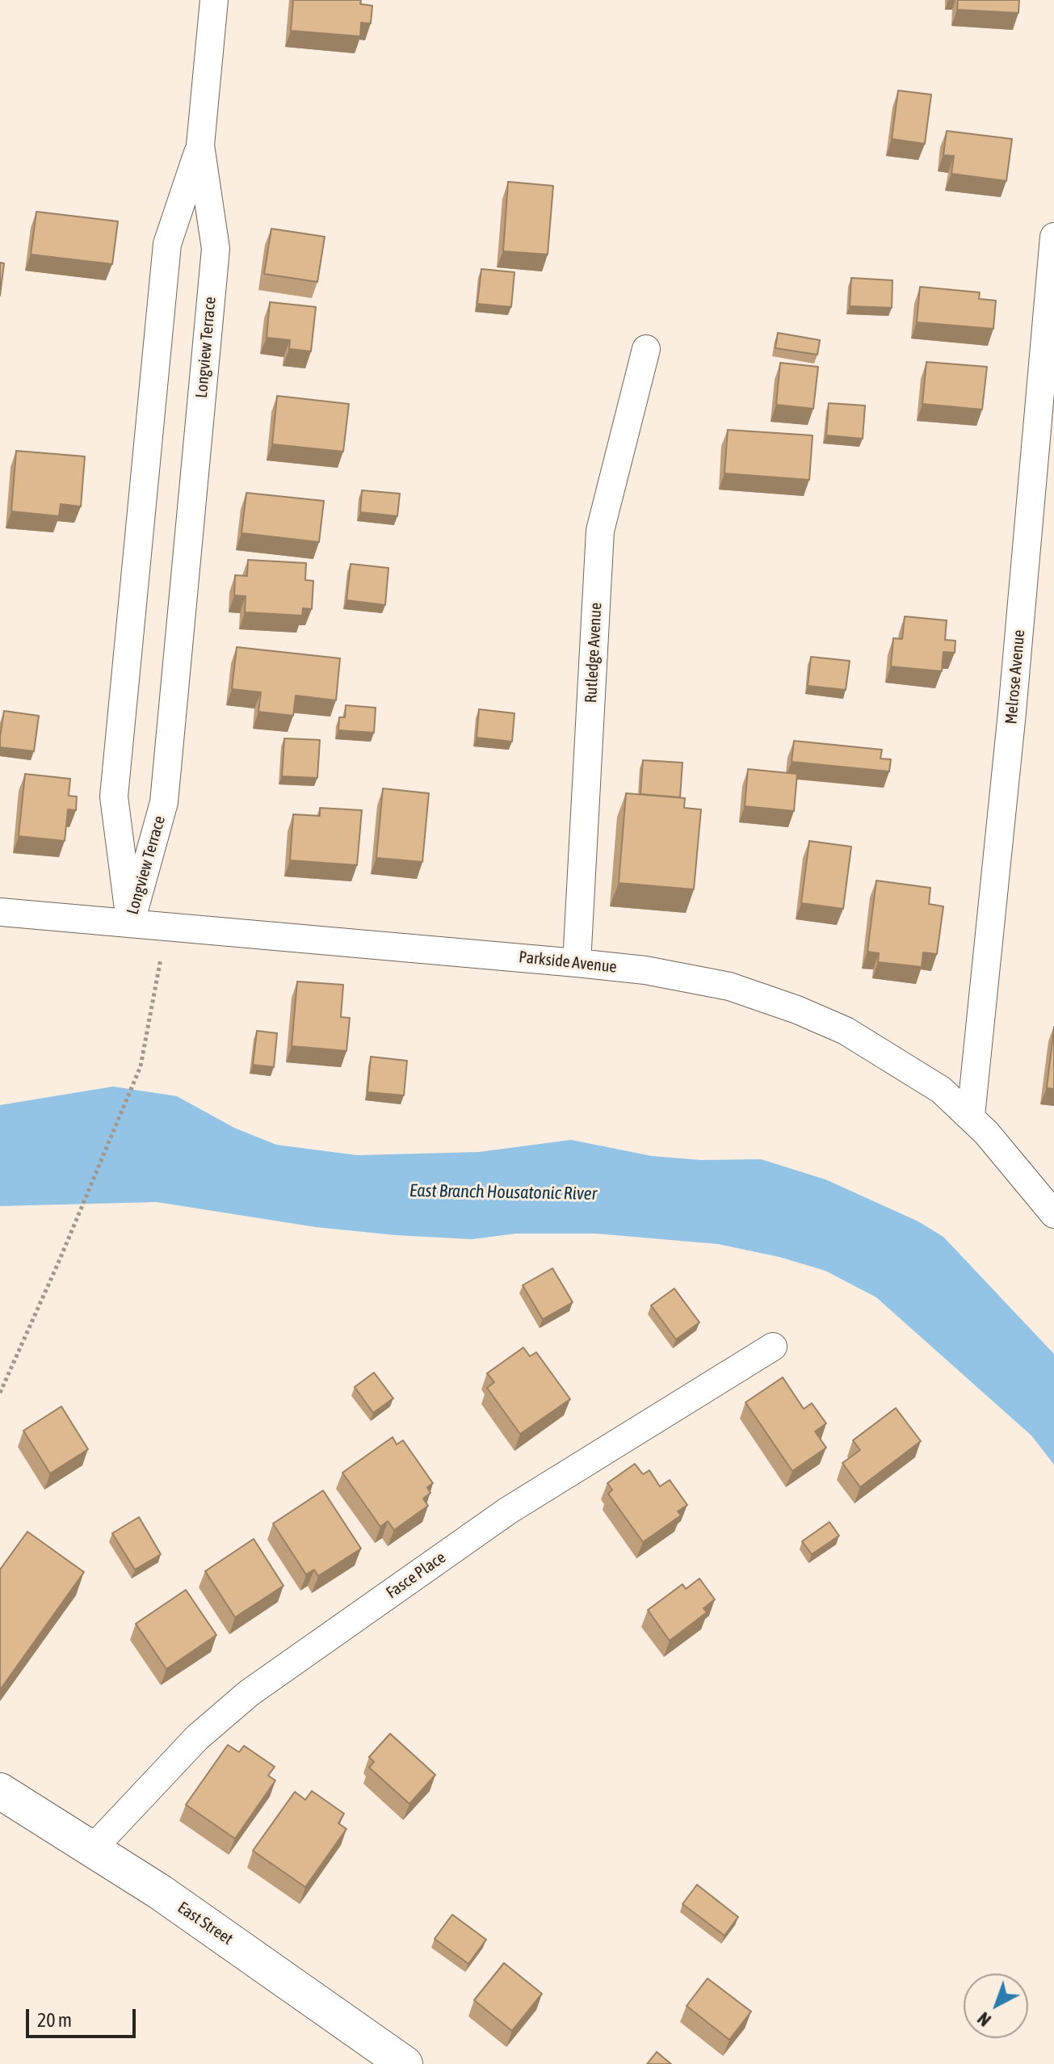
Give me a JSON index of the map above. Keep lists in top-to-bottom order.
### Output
{
  "streets": {
    "street": [
      "Longview Terrace",
      "Rutledge Avenue",
      "Melrose Avenue",
      "Parkside Avenue",
      "Fasce Place",
      "East Street"
    ]
  },
  "crossings": [
    ["Longview Terrace", "Parkside Avenue"],
    ["Rutledge Avenue", "Parkside Avenue"],
    ["Melrose Avenue", "Parkside Avenue"],
    ["Fasce Place", "East Street"]
  ],
  "water": ["East Branch Housatonic River"],
  "scale_bar": "20 m",
  "north": "bottom left"
}
